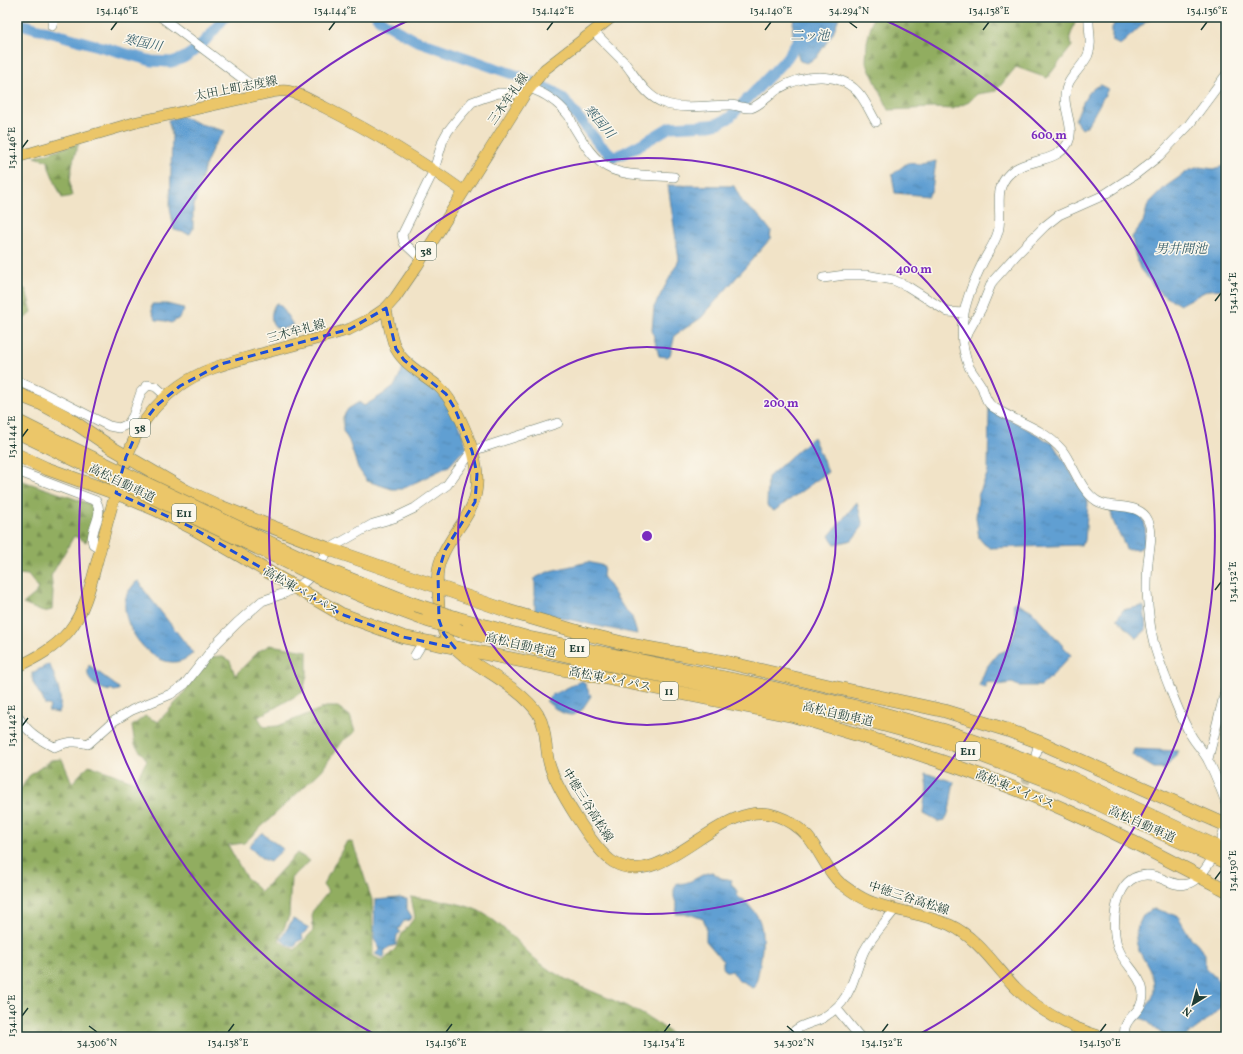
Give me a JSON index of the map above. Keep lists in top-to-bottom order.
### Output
{
  "streets": {
    "highway": [
      "高松自動車道",
      "E11",
      "高松東バイパス",
      "11"
    ],
    "main road": [
      "太田上町志度線",
      "三木牟礼線",
      "38",
      "中徳三谷高松線"
    ]
  },
  "crossings": [
    ["太田上町志度線", "三木牟礼線"],
    ["三木牟礼線", "高松東バイパス"],
    ["三木牟礼線", "中徳三谷高松線"],
    ["高松東バイパス", "中徳三谷高松線"]
  ],
  "water": ["二ッ池", "寒国川", "男井間池"],
  "north": "bottom left",
  "coordinates": [
    "134.146°E",
    "134.144°E",
    "134.142°E",
    "134.140°E",
    "34.294°N",
    "134.138°E",
    "134.136°E",
    "134.134°E",
    "134.132°E",
    "134.130°E",
    "34.306°N",
    "34.302°N"
  ],
  "rings": ["600 m", "400 m", "200 m"]
}
